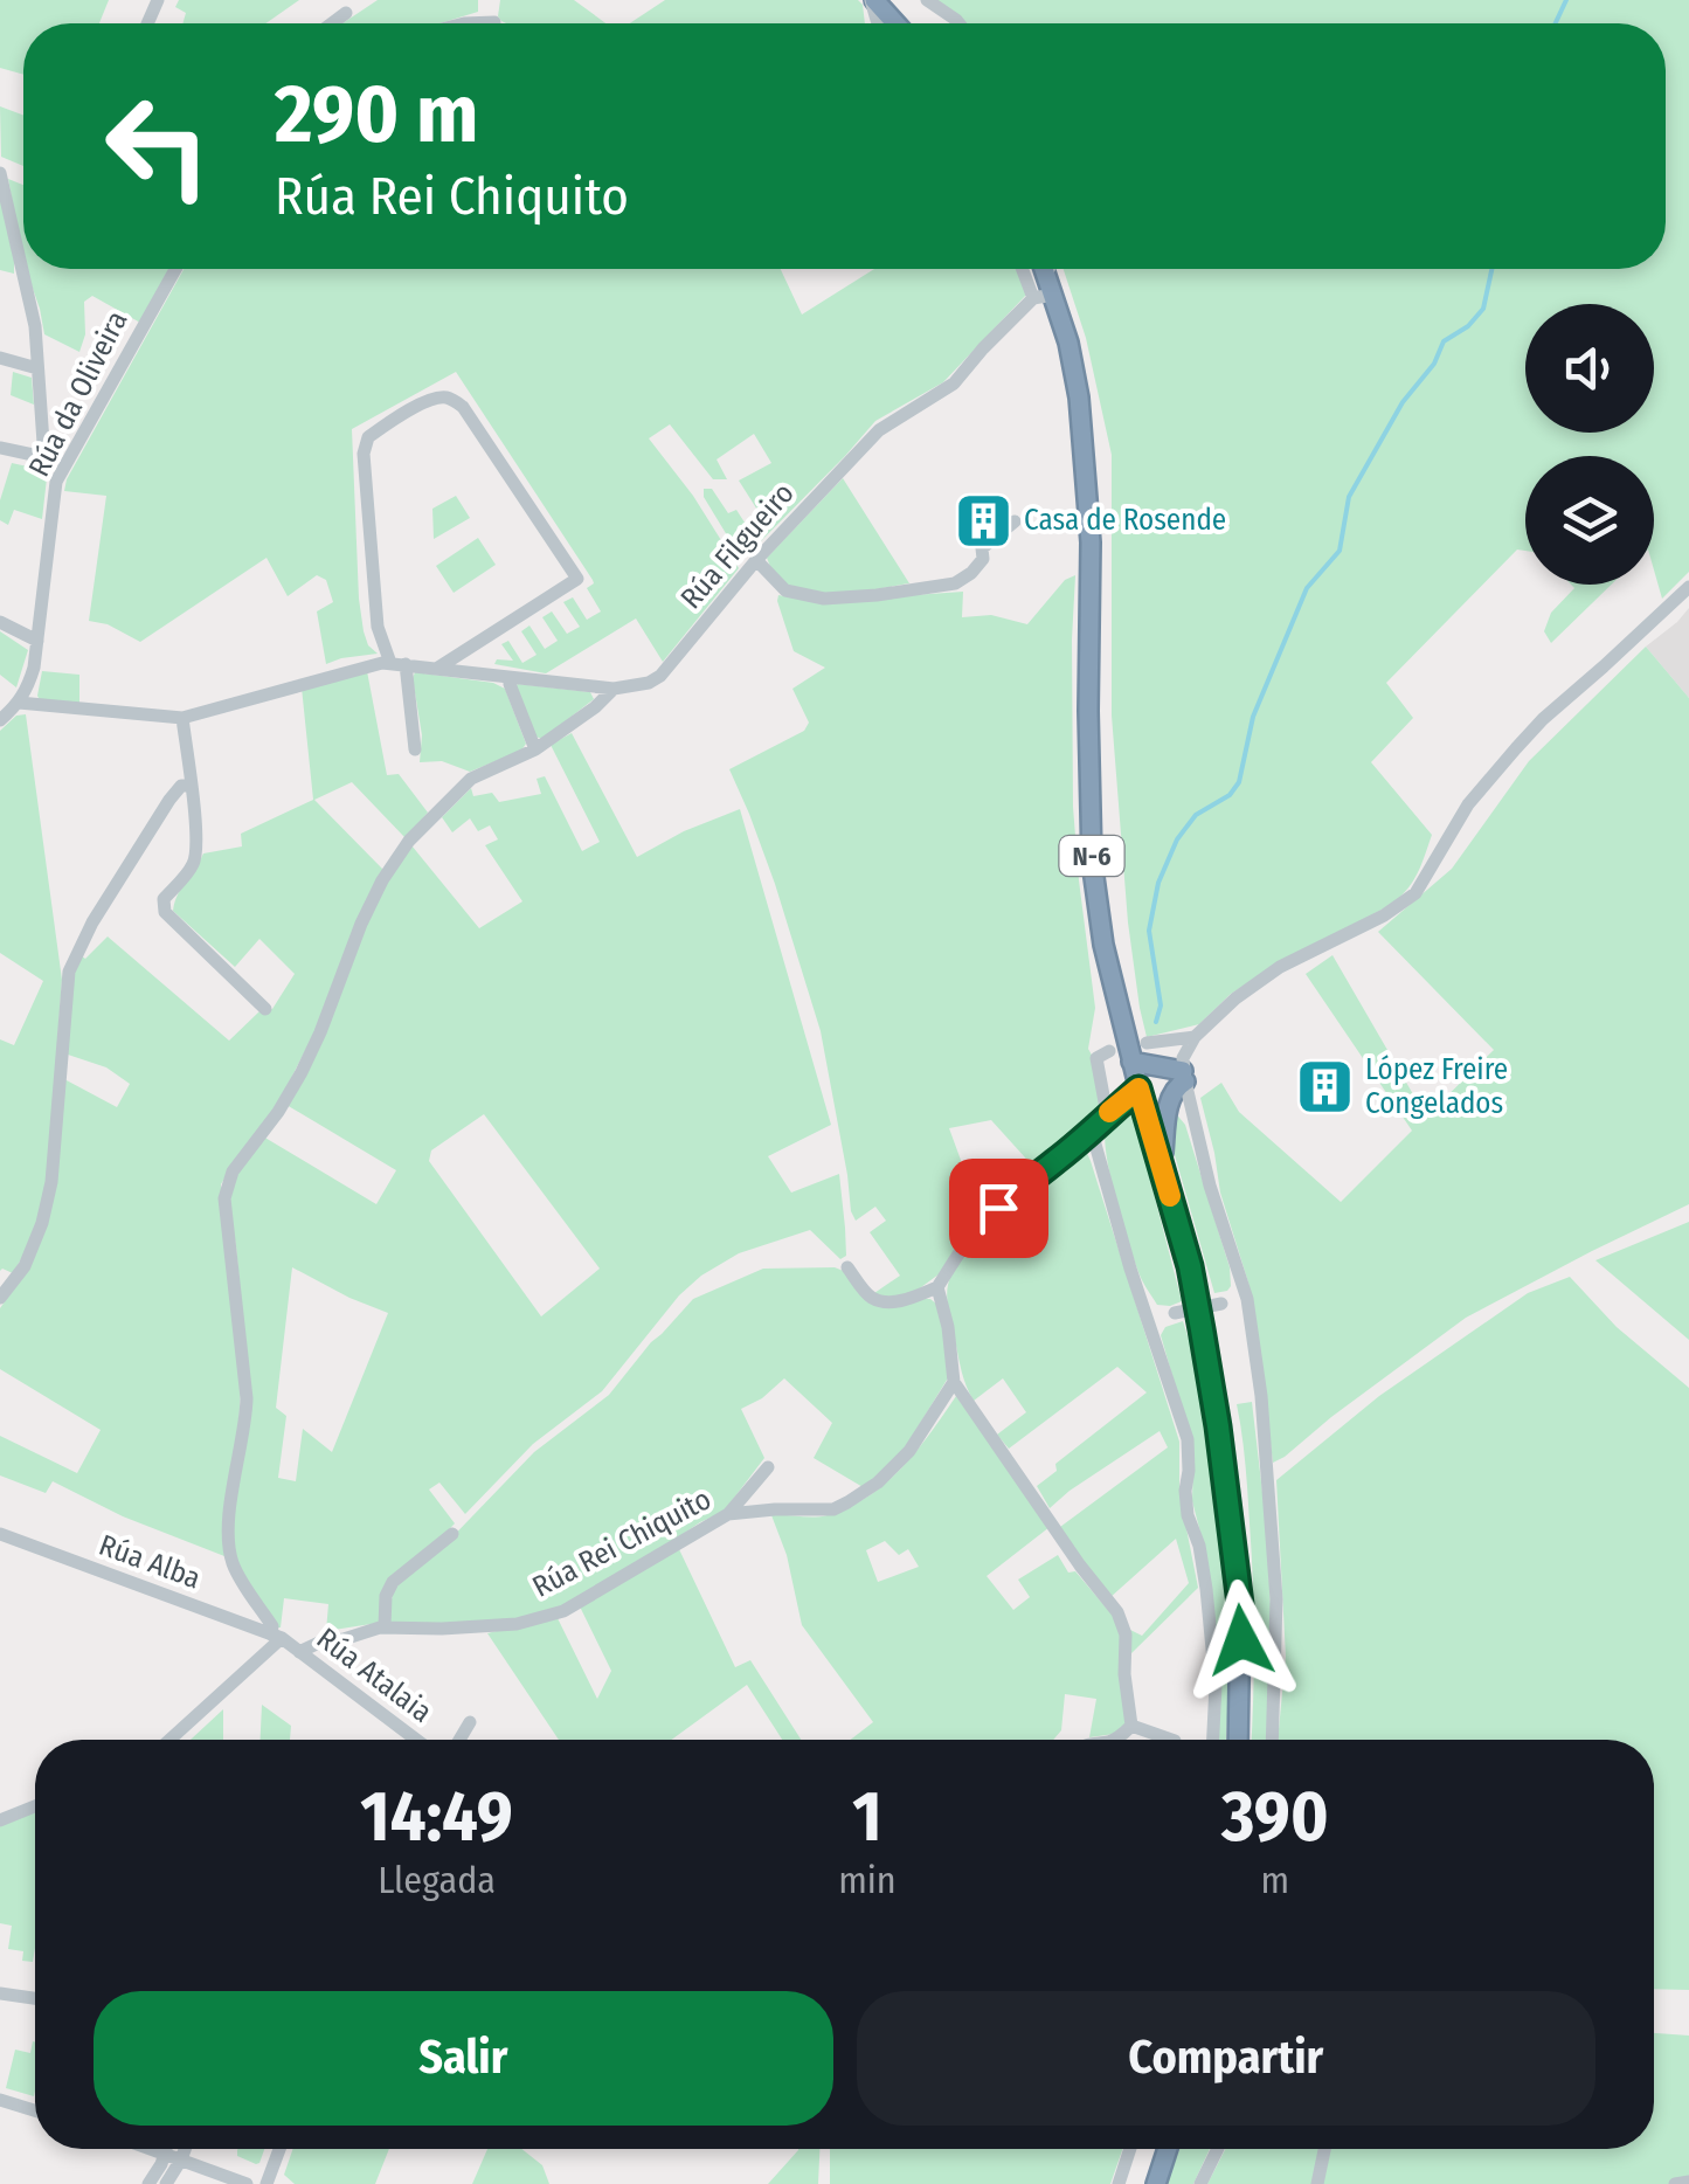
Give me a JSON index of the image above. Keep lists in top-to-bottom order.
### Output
{
  "streets": {
    "highway": ["N-6"],
    "street": [
      "Rúa da Oliveira",
      "Rúa Filgueiro",
      "Rúa Rei Chiquito",
      "Rúa Alba",
      "Rúa Atalaia"
    ]
  },
  "crossings": [
    ["Rúa da Oliveira", "Rúa Filgueiro"],
    ["Rúa Rei Chiquito", "Rúa Atalaia"],
    ["Rúa Alba", "Rúa Atalaia"]
  ],
  "places": {
    "building": ["Casa de Rosende", "López Freire Congelados"]
  },
  "page": {
    "turn": ["290 m", "Rúa Rei Chiquito"],
    "eta": [
      "14:49",
      "Llegada",
      "1",
      "min",
      "390",
      "m"
    ],
    "buttons": ["Salir", "Compartir"]
  }
}
